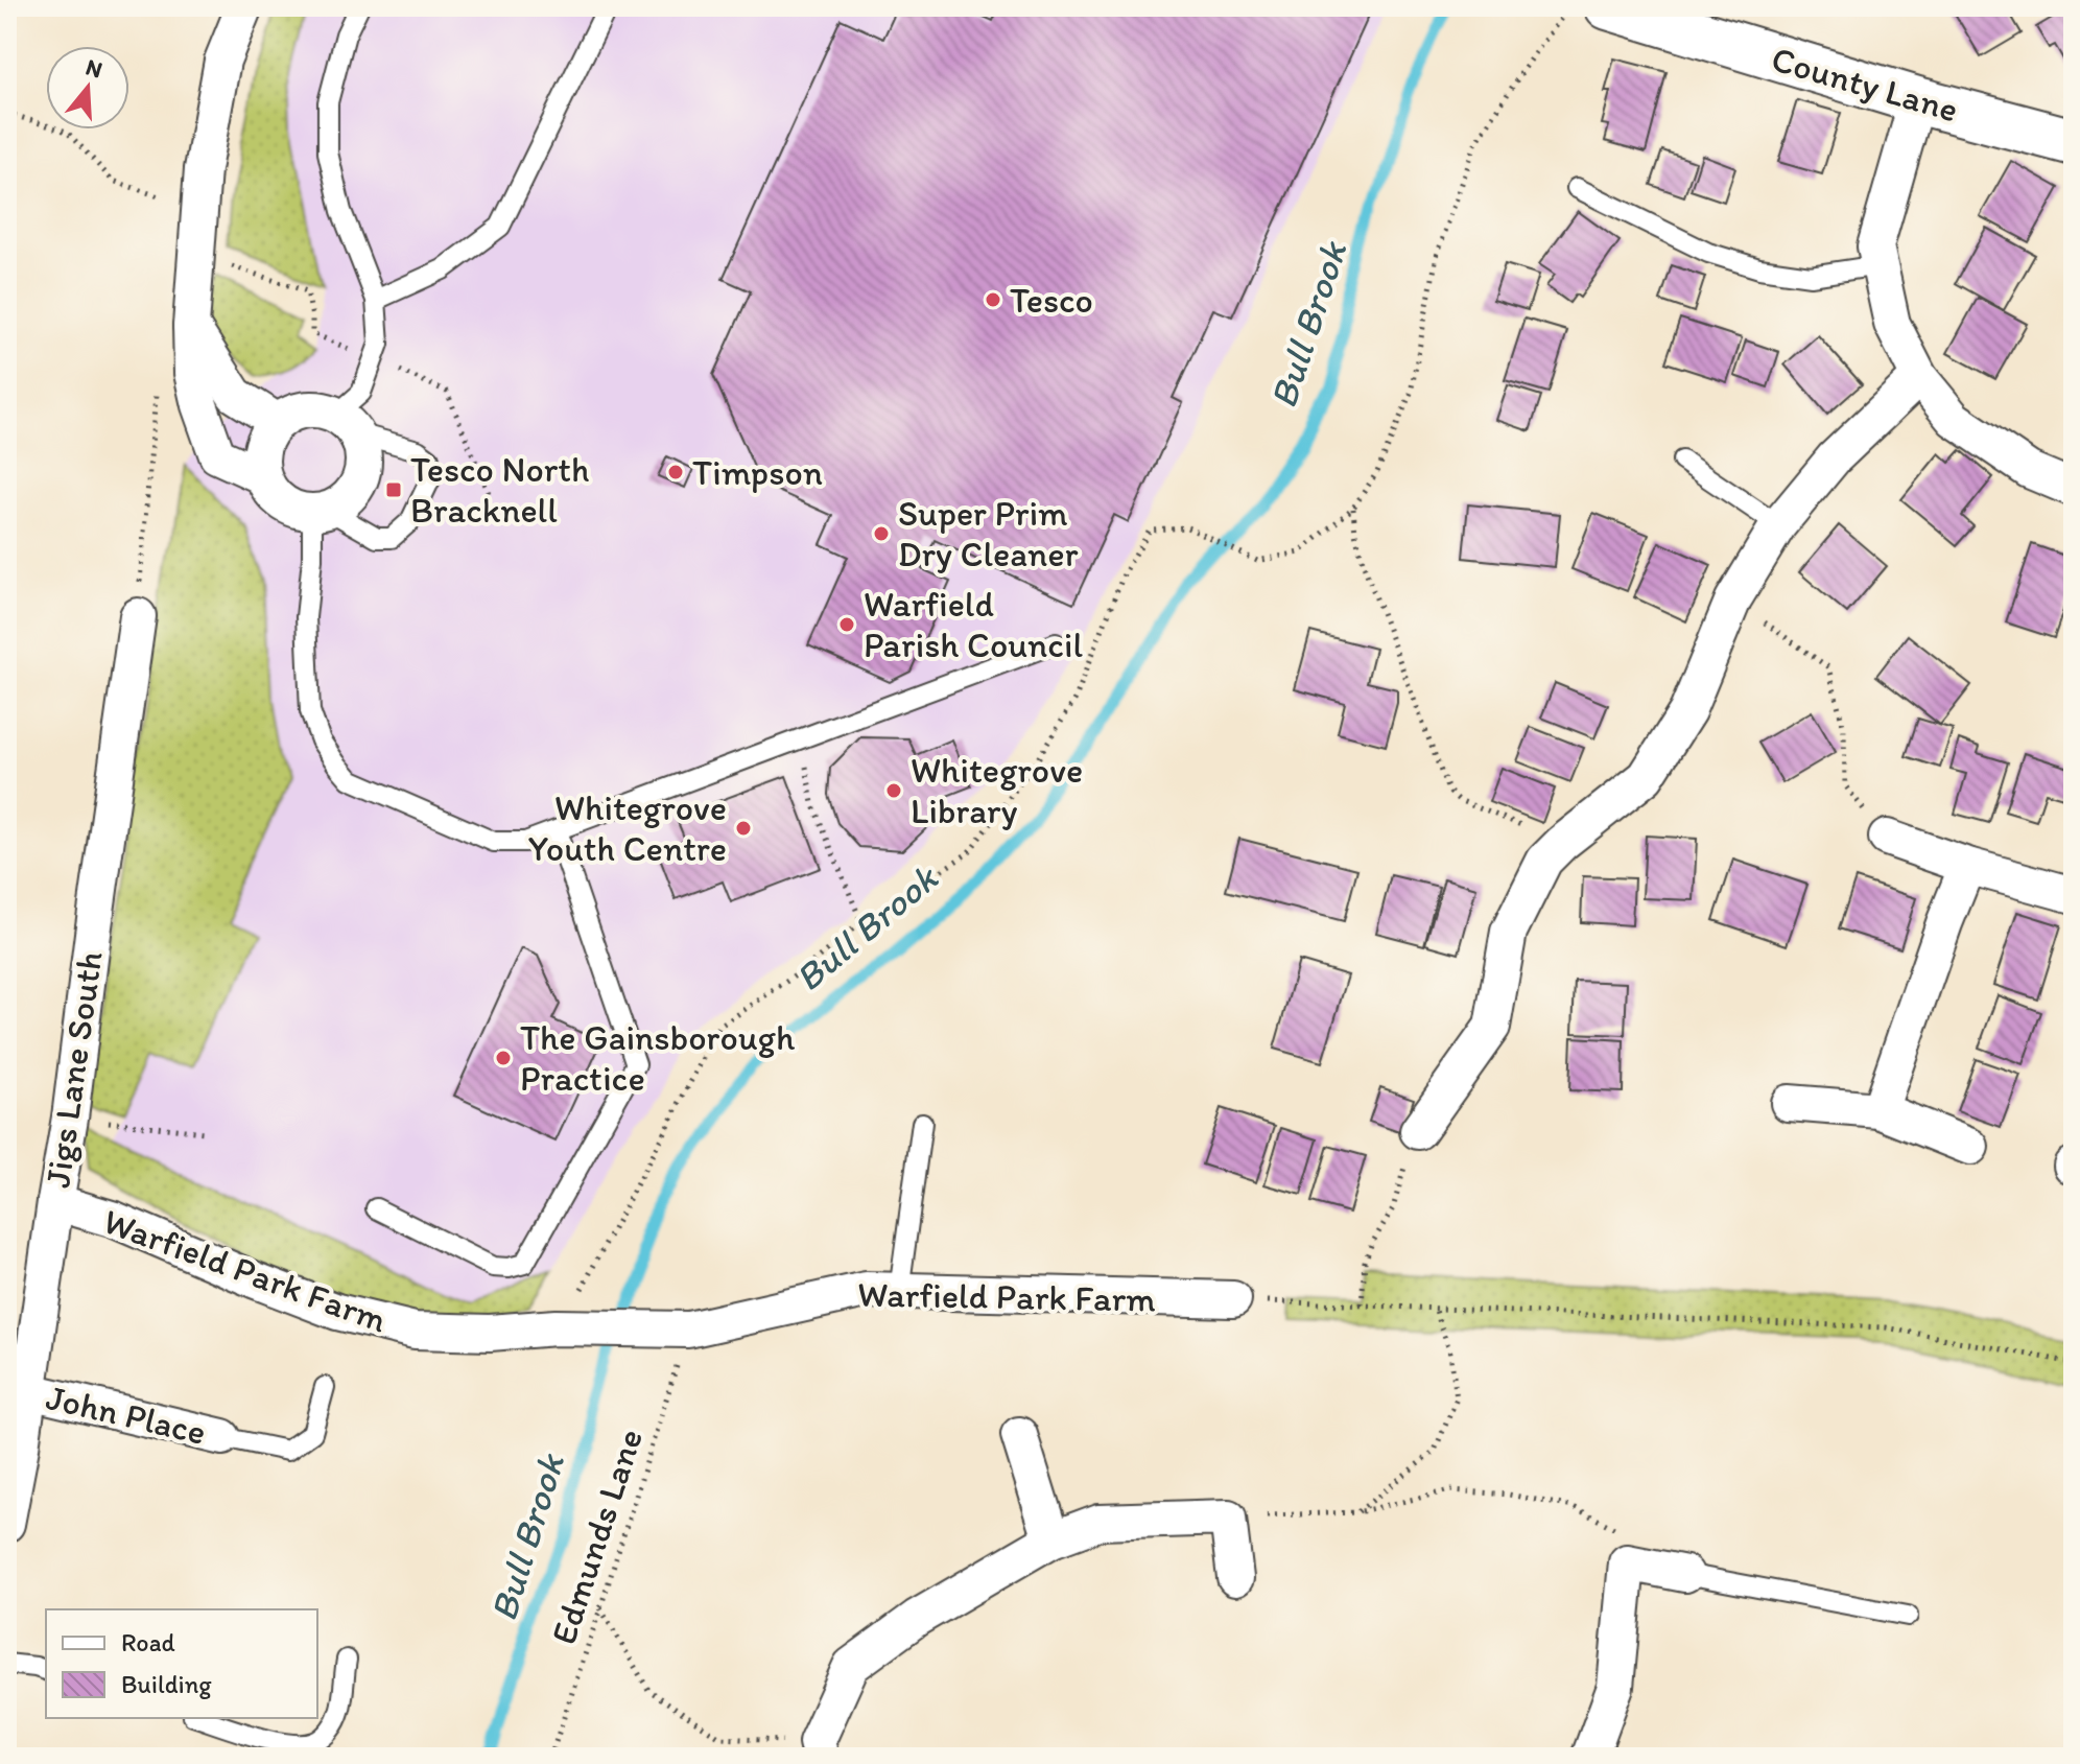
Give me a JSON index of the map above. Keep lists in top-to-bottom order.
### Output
{
  "streets": {
    "street": [
      "County Lane",
      "Jigs Lane South",
      "Warfield Park Farm",
      "John Place"
    ],
    "path": ["Edmunds Lane"]
  },
  "crossings": [
    ["Jigs Lane South", "Warfield Park Farm"],
    ["Jigs Lane South", "John Place"],
    ["Warfield Park Farm", "Edmunds Lane"]
  ],
  "water": ["Bull Brook"],
  "places": {
    "other": [
      "Tesco",
      "Timpson",
      "Super Prim Dry Cleaner",
      "Warfield Parish Council",
      "Whitegrove Library",
      "Whitegrove Youth Centre",
      "The Gainsborough Practice"
    ],
    "transit": ["Tesco North Bracknell"]
  },
  "legend": ["Road", "Building"],
  "north": "top"
}
